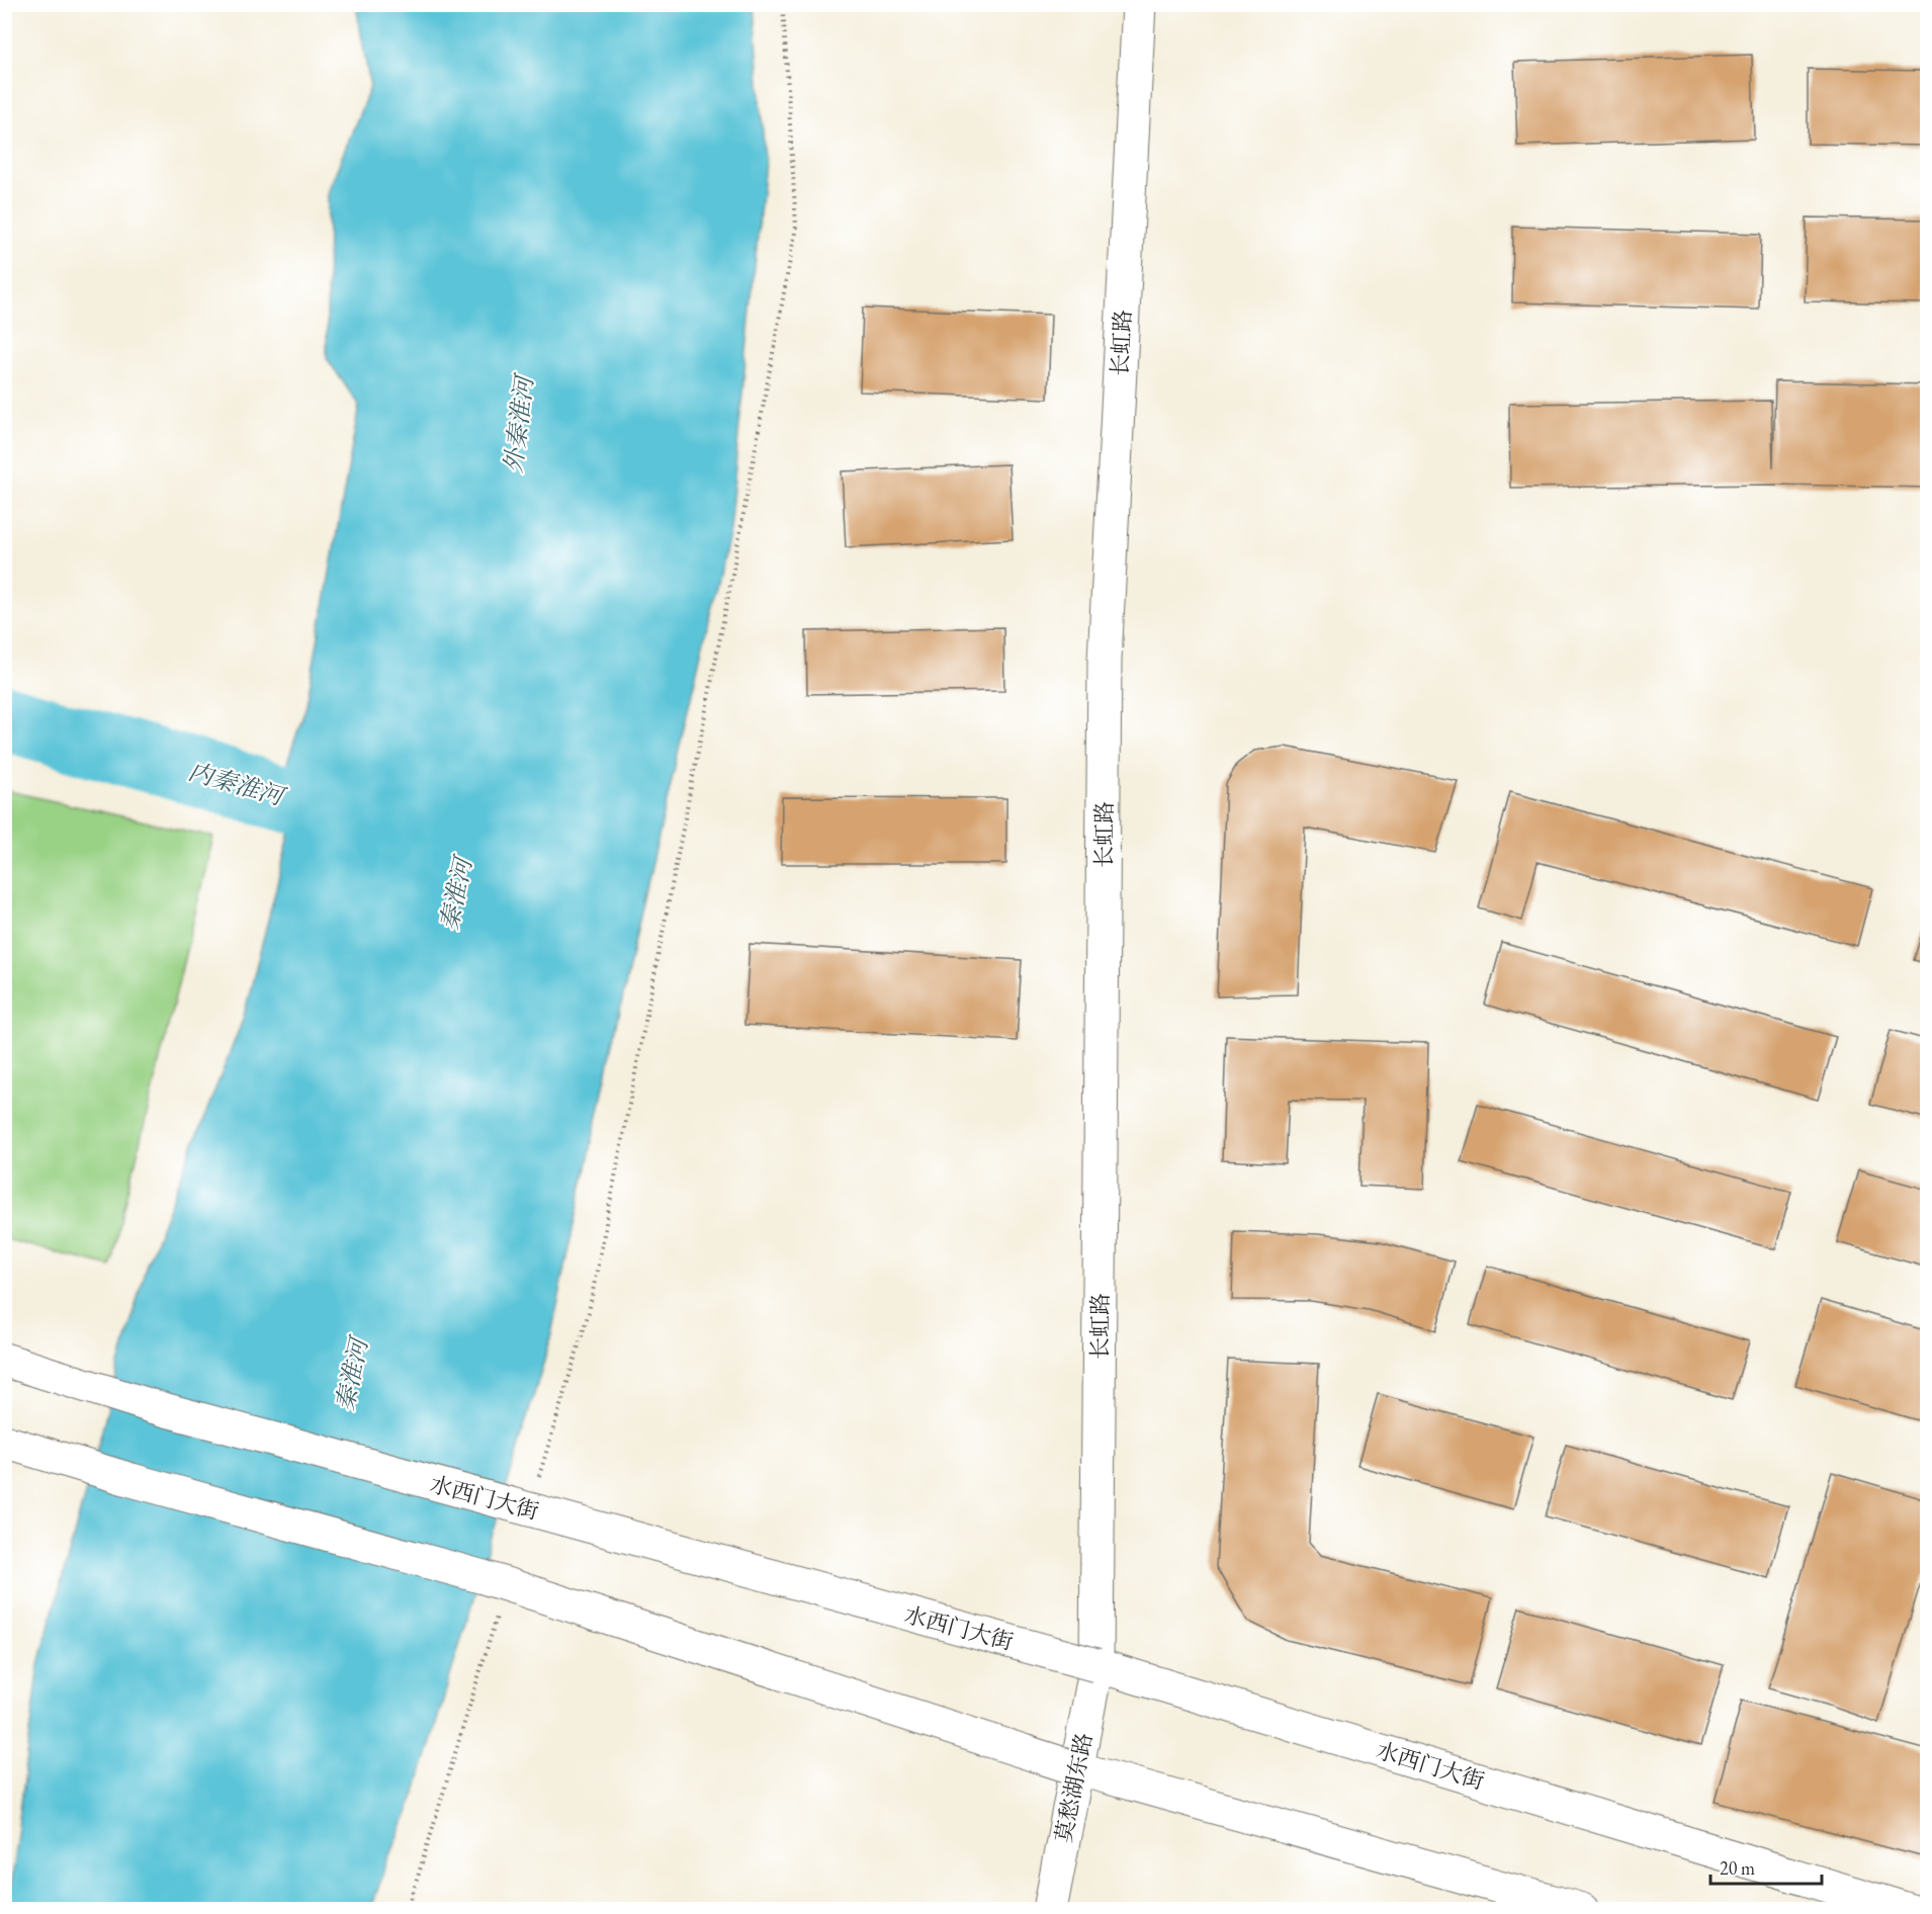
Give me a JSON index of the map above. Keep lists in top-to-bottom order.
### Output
{
  "streets": {
    "main road": ["长虹路", "水西门大街", "莫愁湖东路"]
  },
  "crossings": [
    ["长虹路", "水西门大街"],
    ["长虹路", "莫愁湖东路"],
    ["水西门大街", "莫愁湖东路"]
  ],
  "water": ["外秦淮河", "内秦淮河", "秦淮河"],
  "scale_bar": "20 m"
}
